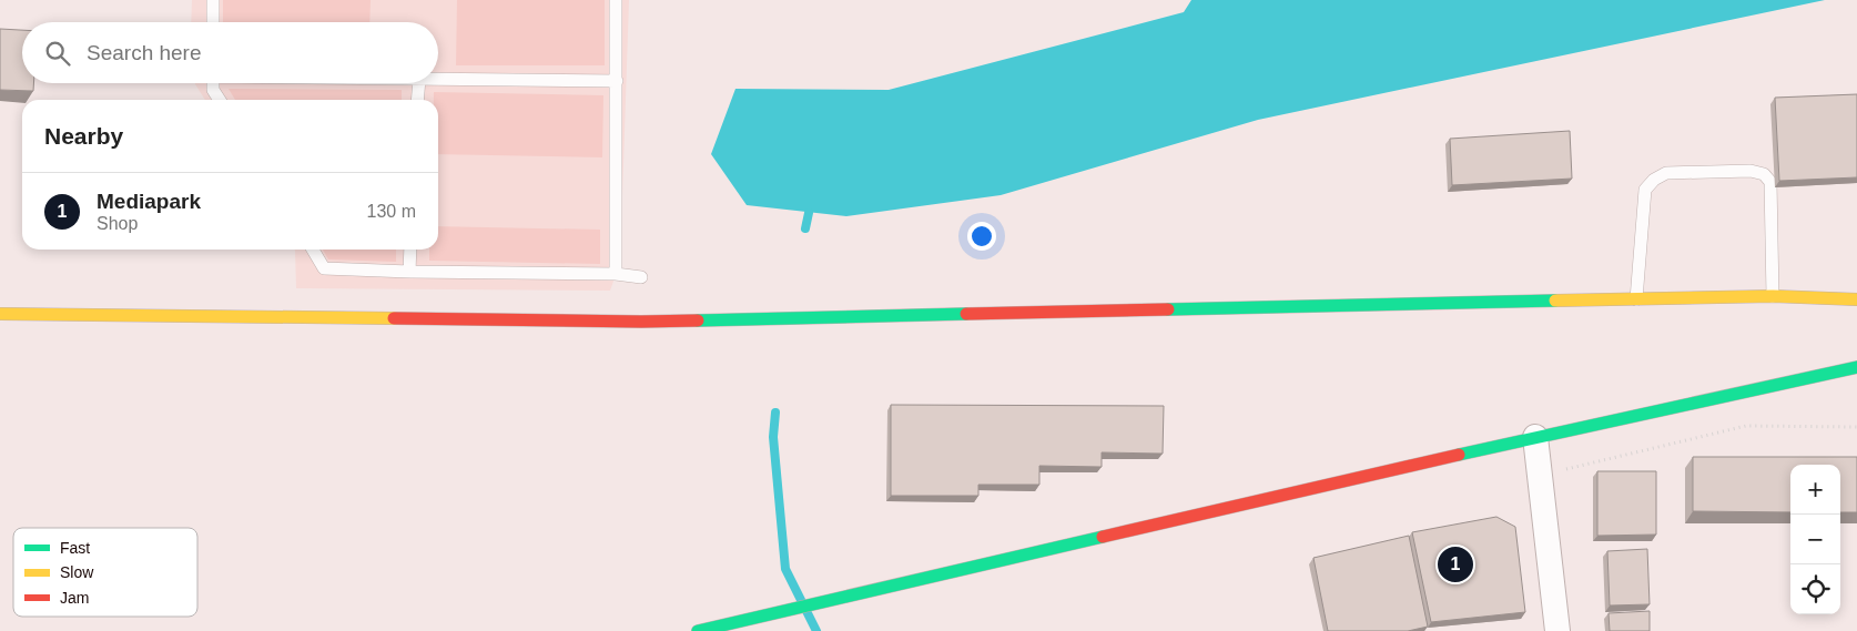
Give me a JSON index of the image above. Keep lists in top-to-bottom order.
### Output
{
  "legend": ["Fast", "Slow", "Jam"],
  "page": {
    "search": "Search here",
    "heading": "Nearby",
    "list": [
      {
        "mark": "1",
        "name": "Mediapark",
        "note": "Shop",
        "value": "130 m"
      }
    ],
    "map_buttons": ["+", "−"],
    "pins": "1"
  }
}
